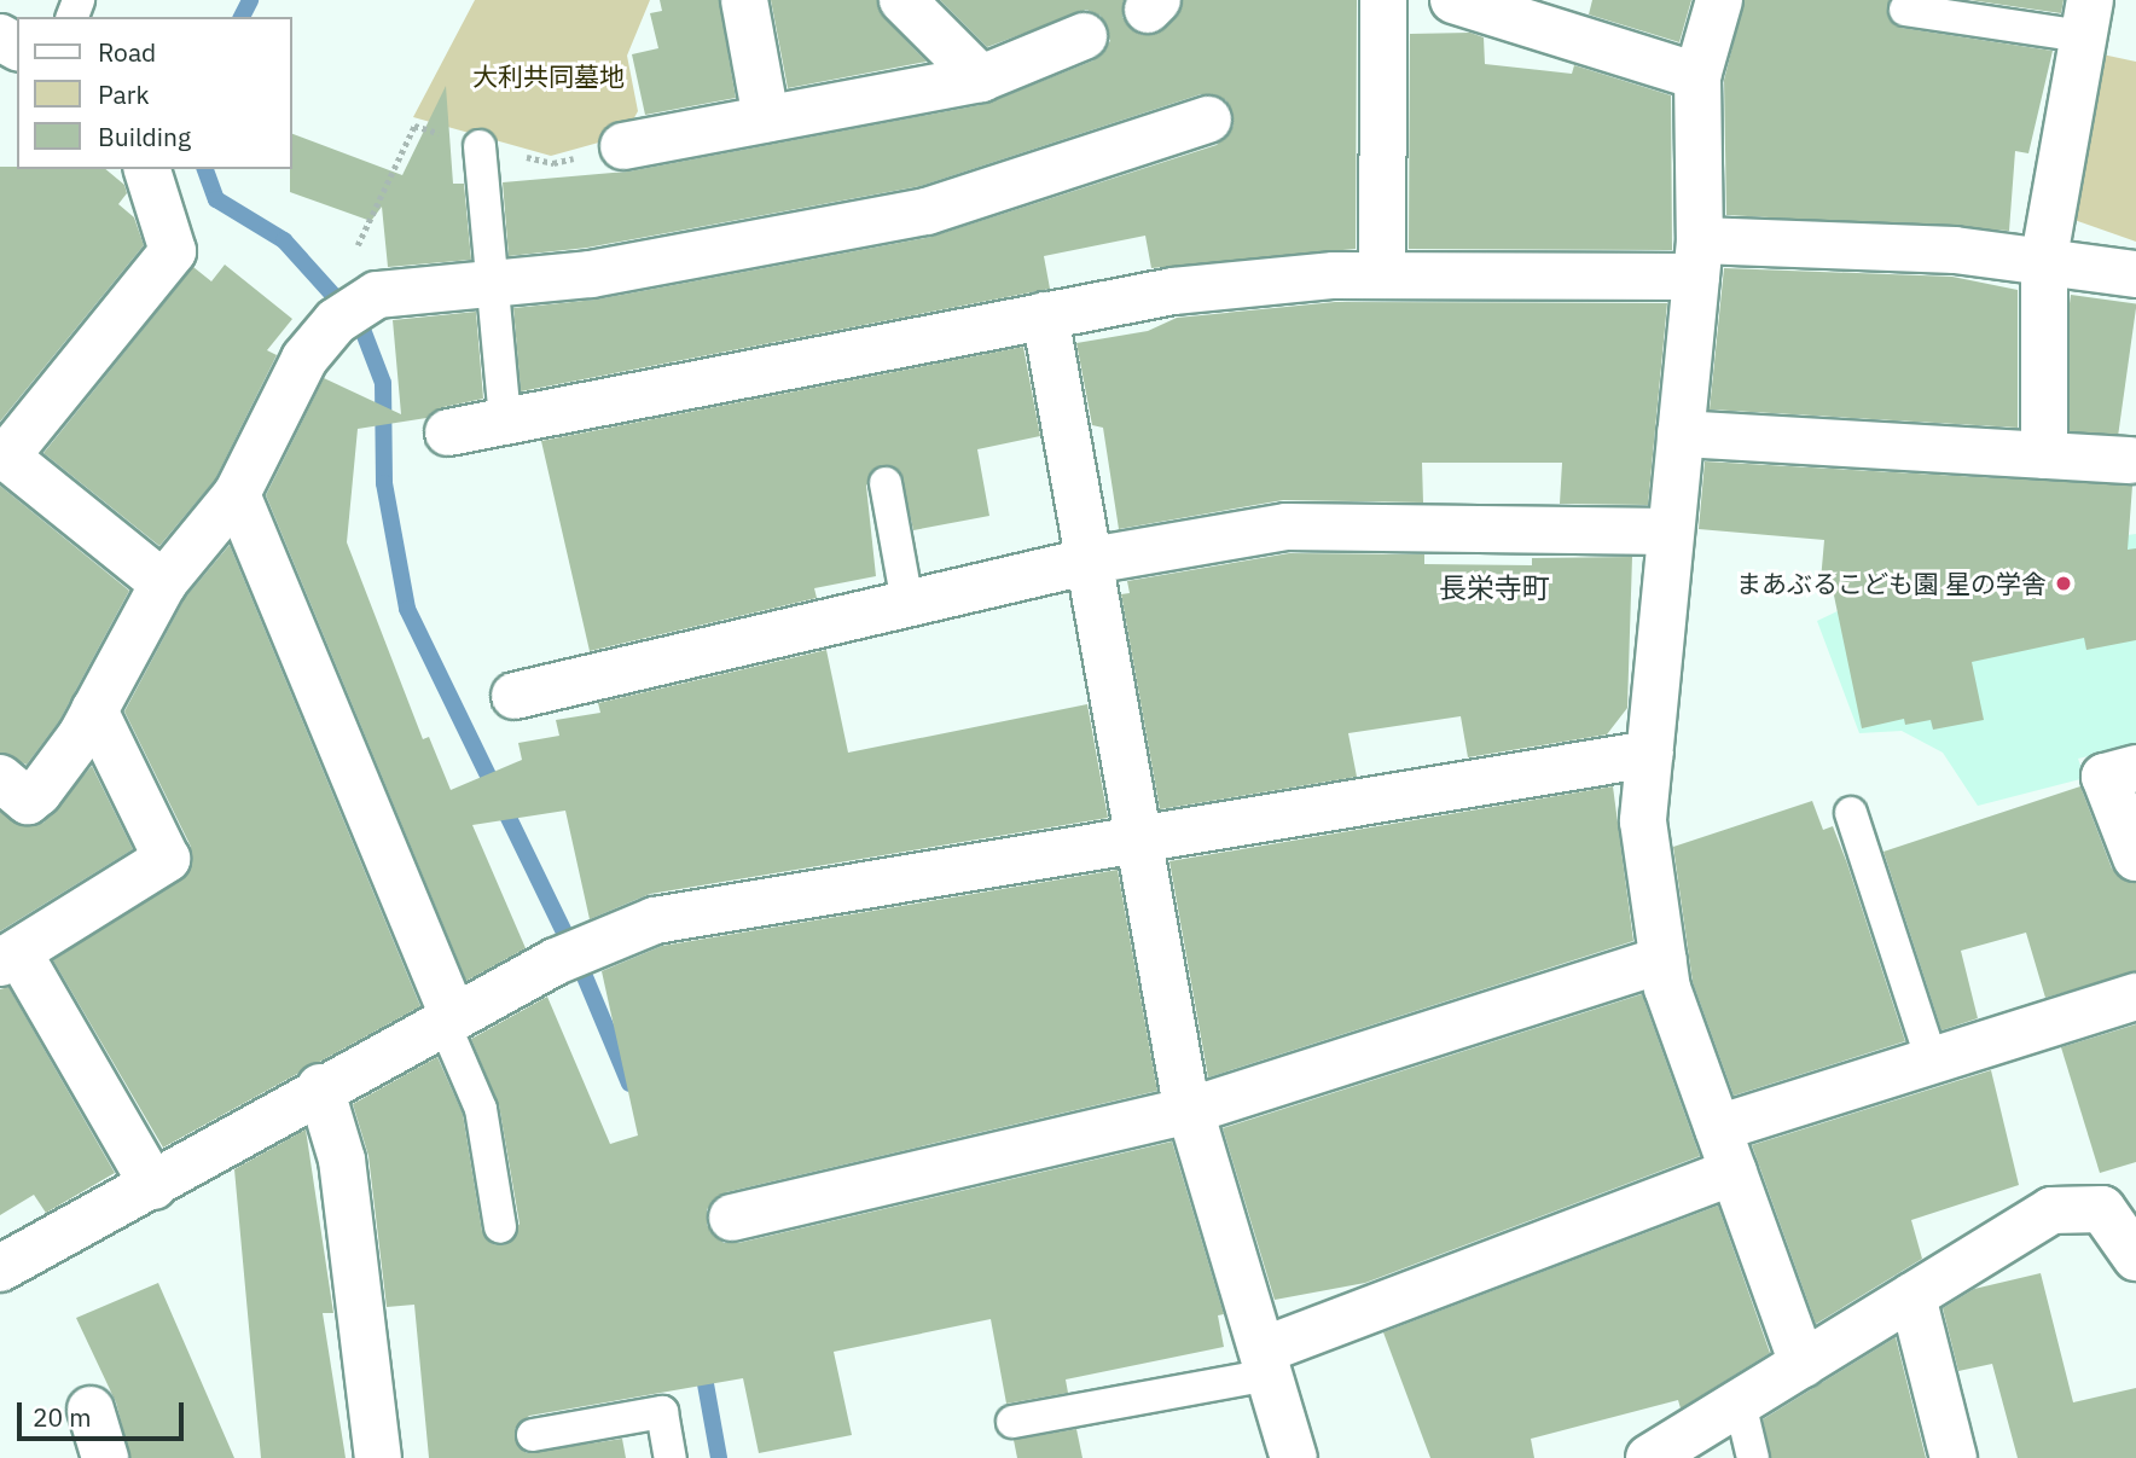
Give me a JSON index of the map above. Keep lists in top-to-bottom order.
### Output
{
  "districts": ["長栄寺町"],
  "parks": ["大利共同墓地"],
  "places": ["まあぶるこども園 星の学舎"],
  "legend": ["Road", "Park", "Building"],
  "scale_bar": "20 m"
}
